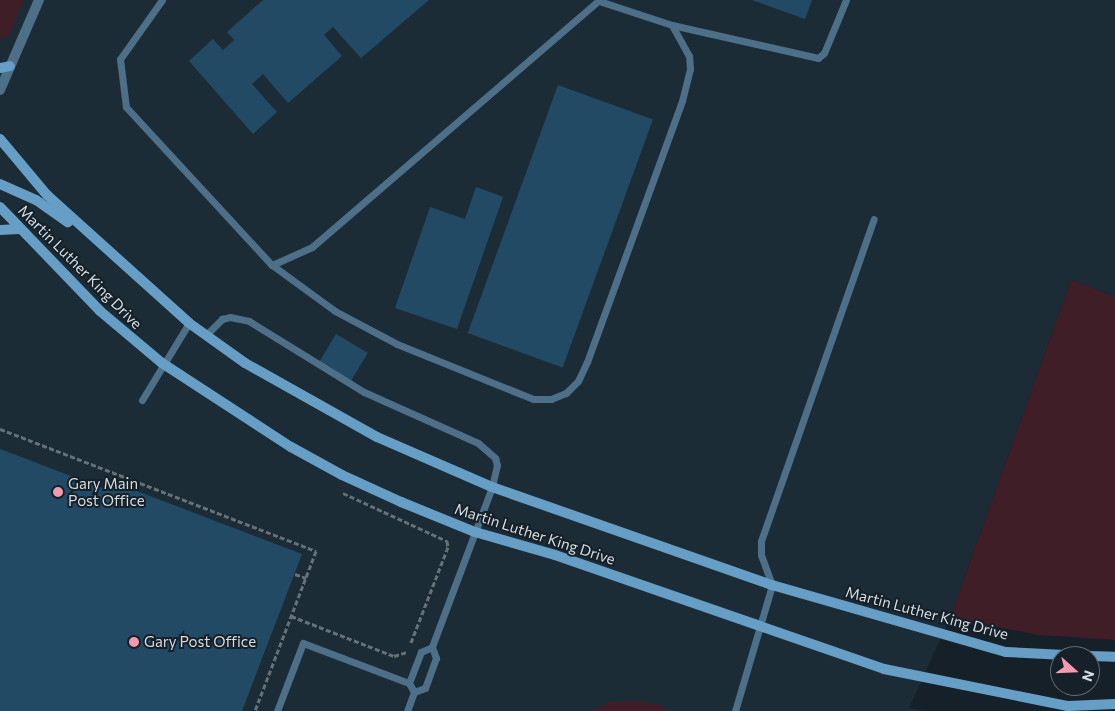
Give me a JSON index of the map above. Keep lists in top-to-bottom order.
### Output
{
  "streets": {
    "main road": ["Martin Luther King Drive"]
  },
  "places": ["Gary Main Post Office", "Gary Post Office"],
  "north": "right"
}
